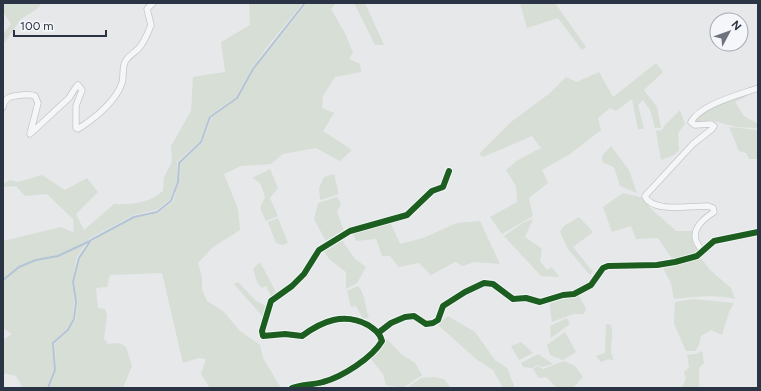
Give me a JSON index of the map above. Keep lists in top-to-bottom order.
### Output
{
  "scale_bar": "100 m",
  "north": "top right"
}
